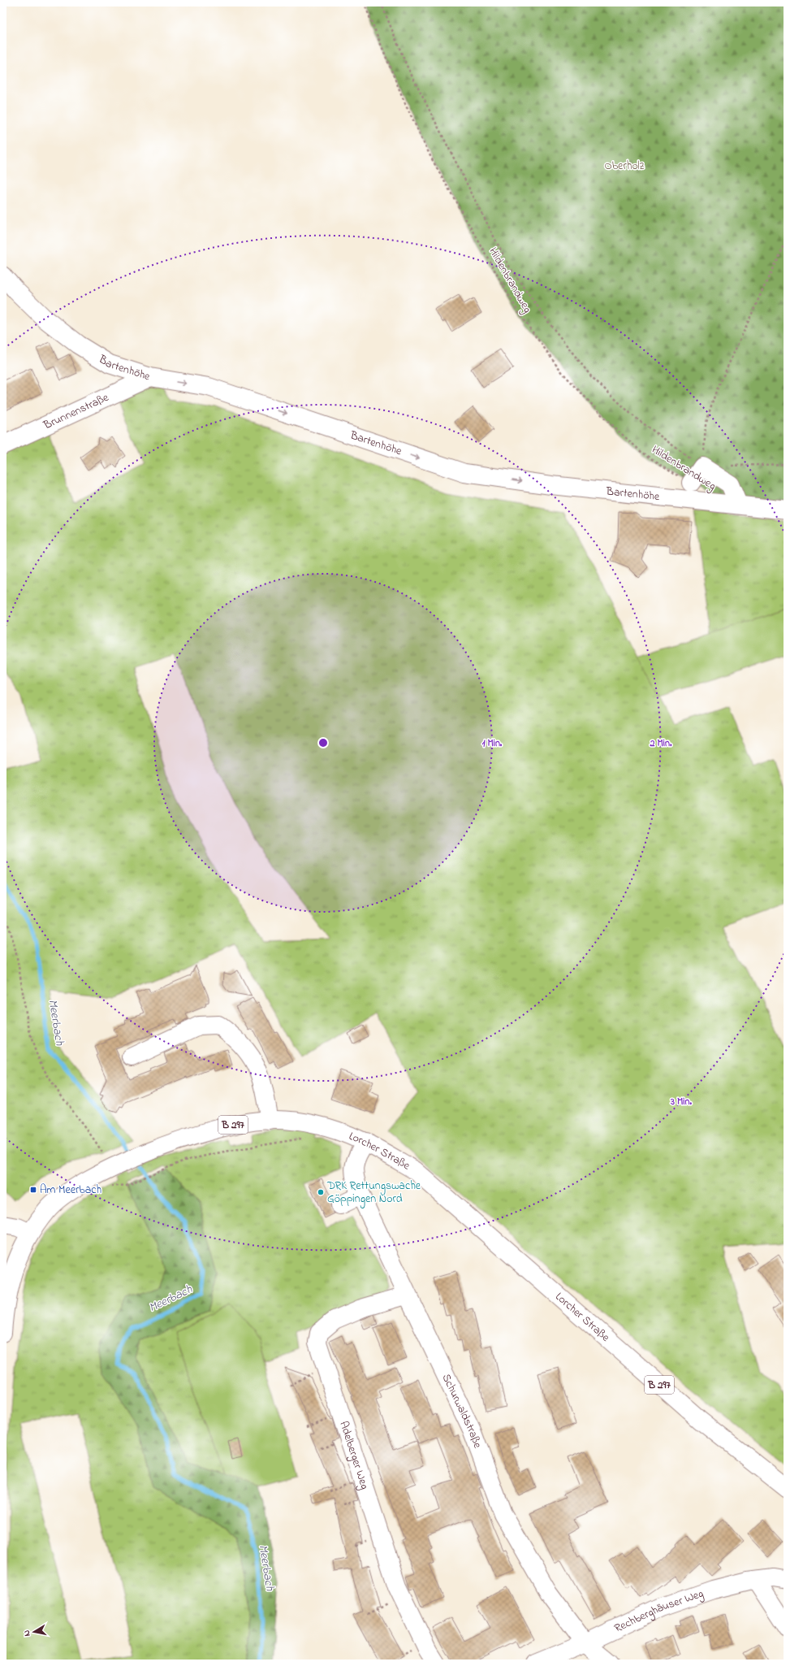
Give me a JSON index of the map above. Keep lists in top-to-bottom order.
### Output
{
  "streets": {
    "street": [
      "Bartenhöhe",
      "Brunnenstraße",
      "B 297",
      "Lorcher Straße",
      "Schurwaldstraße",
      "Adelberger Weg",
      "Rechberghäuser Weg"
    ],
    "path": ["Hildenbrandweg"]
  },
  "crossings": [
    ["Bartenhöhe", "Brunnenstraße"],
    ["Lorcher Straße", "Schurwaldstraße"],
    ["Schurwaldstraße", "Adelberger Weg"],
    ["Schurwaldstraße", "Rechberghäuser Weg"]
  ],
  "one_way": ["Bartenhöhe"],
  "water": ["Meerbach"],
  "parks": ["Oberholz"],
  "places": {
    "transit": ["Am Meerbach"],
    "other": ["DRK Rettungswache Göppingen Nord"]
  },
  "north": "left",
  "rings": ["1 Min.", "2 Min.", "3 Min."]
}
